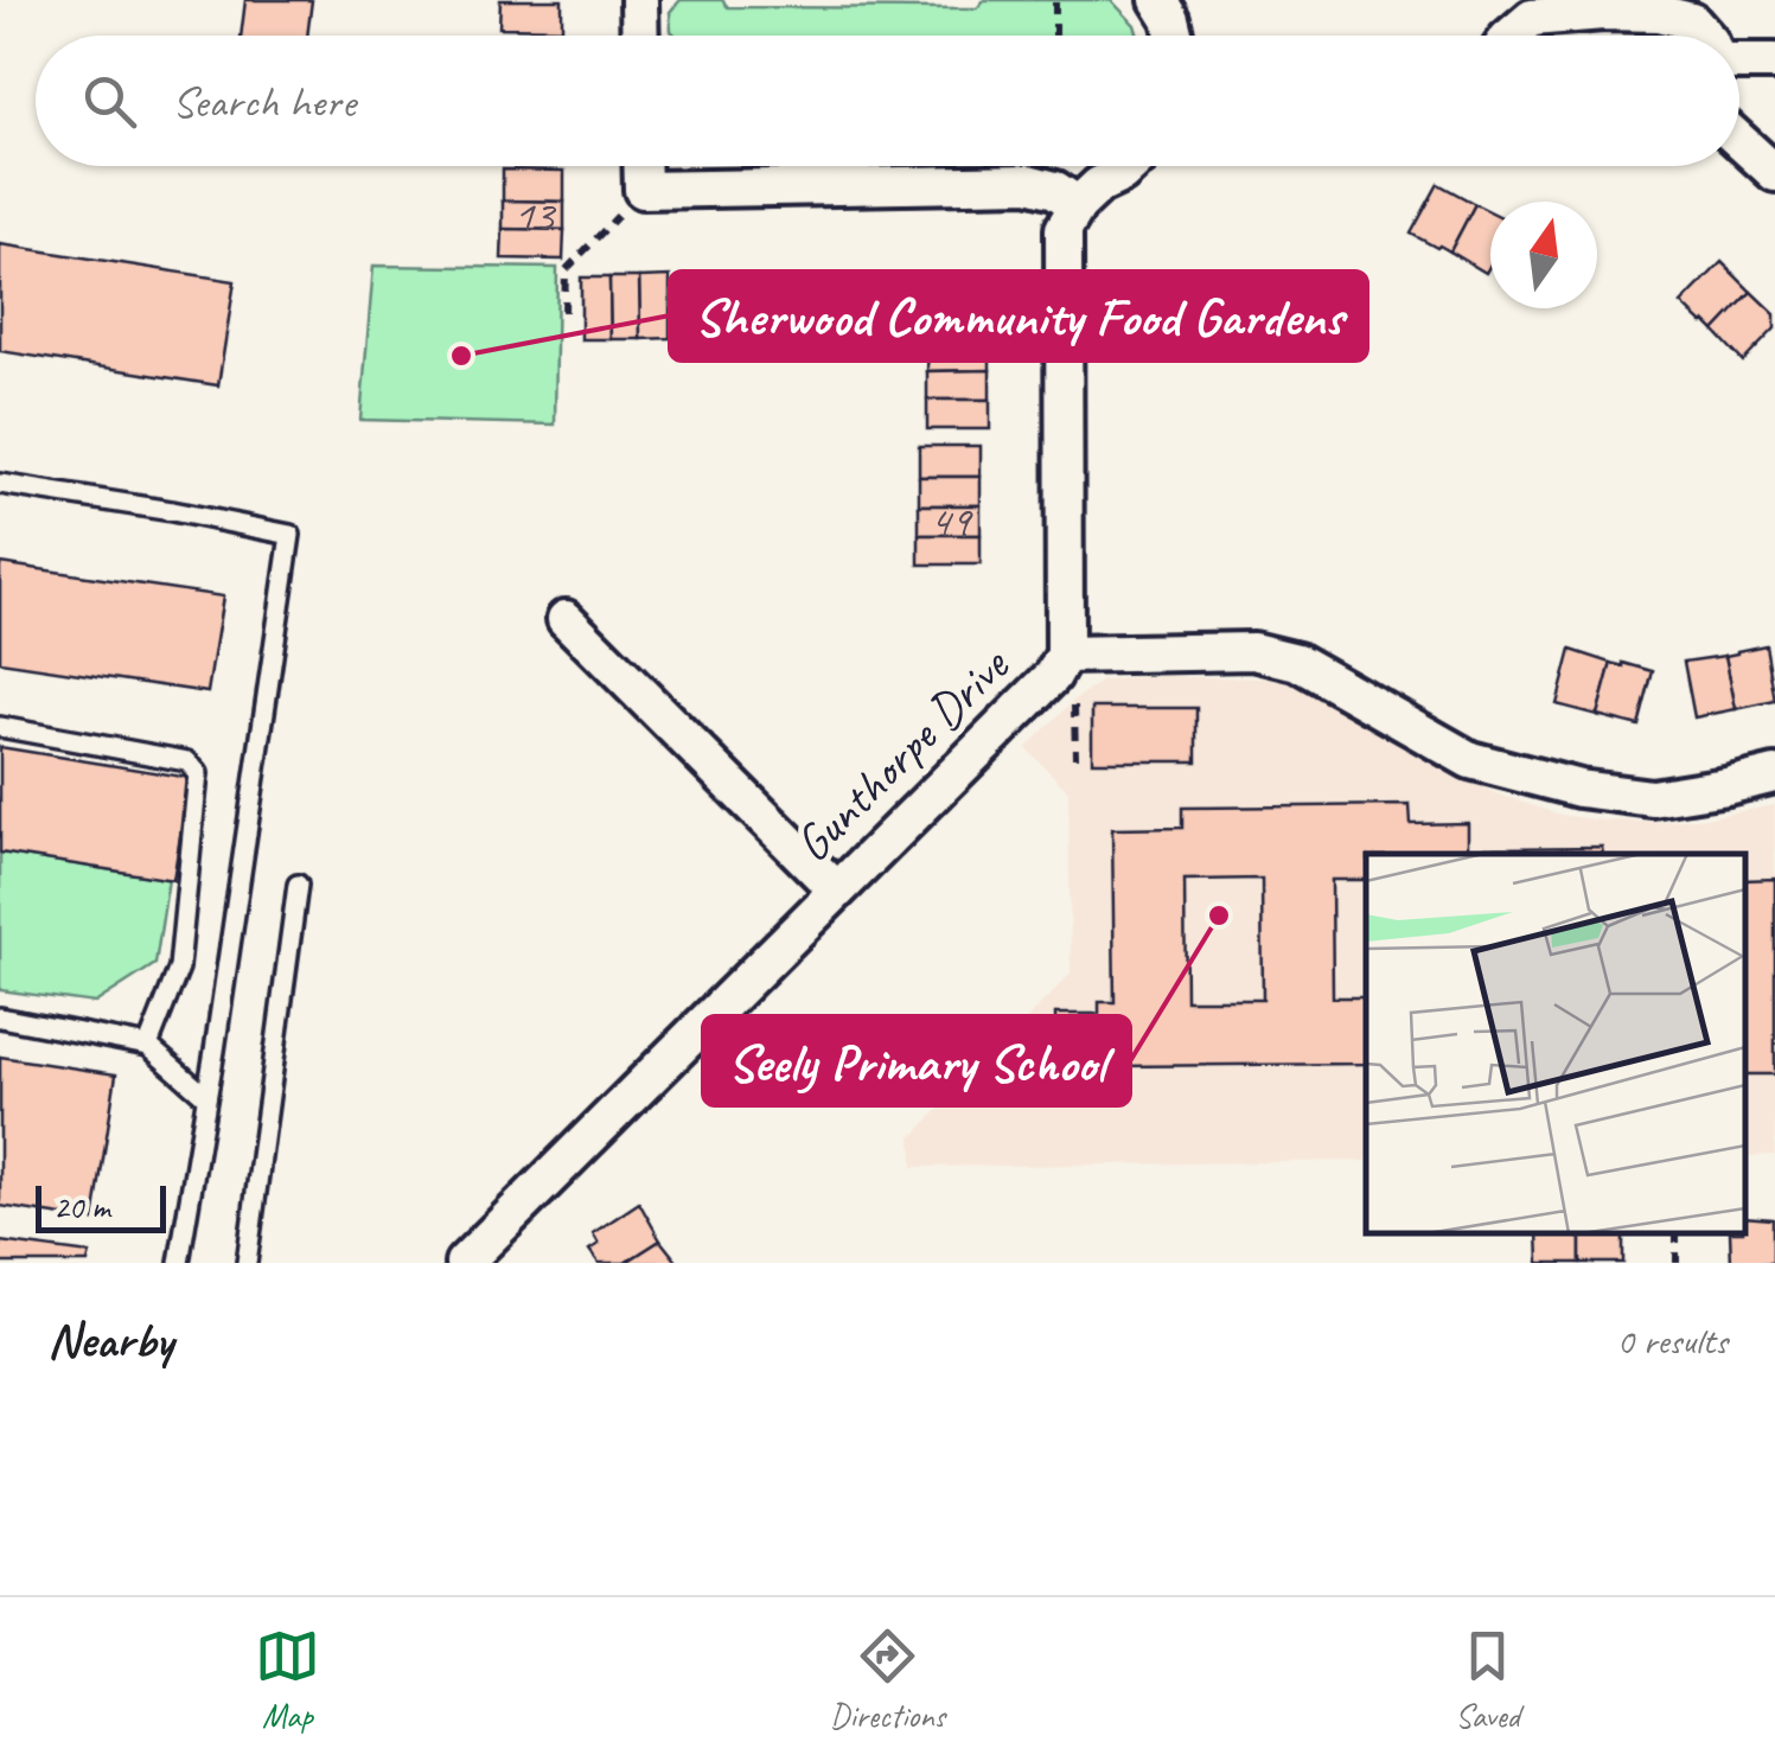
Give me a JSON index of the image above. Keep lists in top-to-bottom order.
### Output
{
  "streets": {
    "street": ["Gunthorpe Drive"]
  },
  "places": ["Sherwood Community Food Gardens", "Seely Primary School"],
  "house_numbers": ["13", "49"],
  "scale_bar": "20 m",
  "north": "top",
  "page": {
    "search": "Search here",
    "scale": "20 m",
    "heading": ["Nearby", "0 results"],
    "nav": ["Map", "Directions", "Saved"]
  }
}
